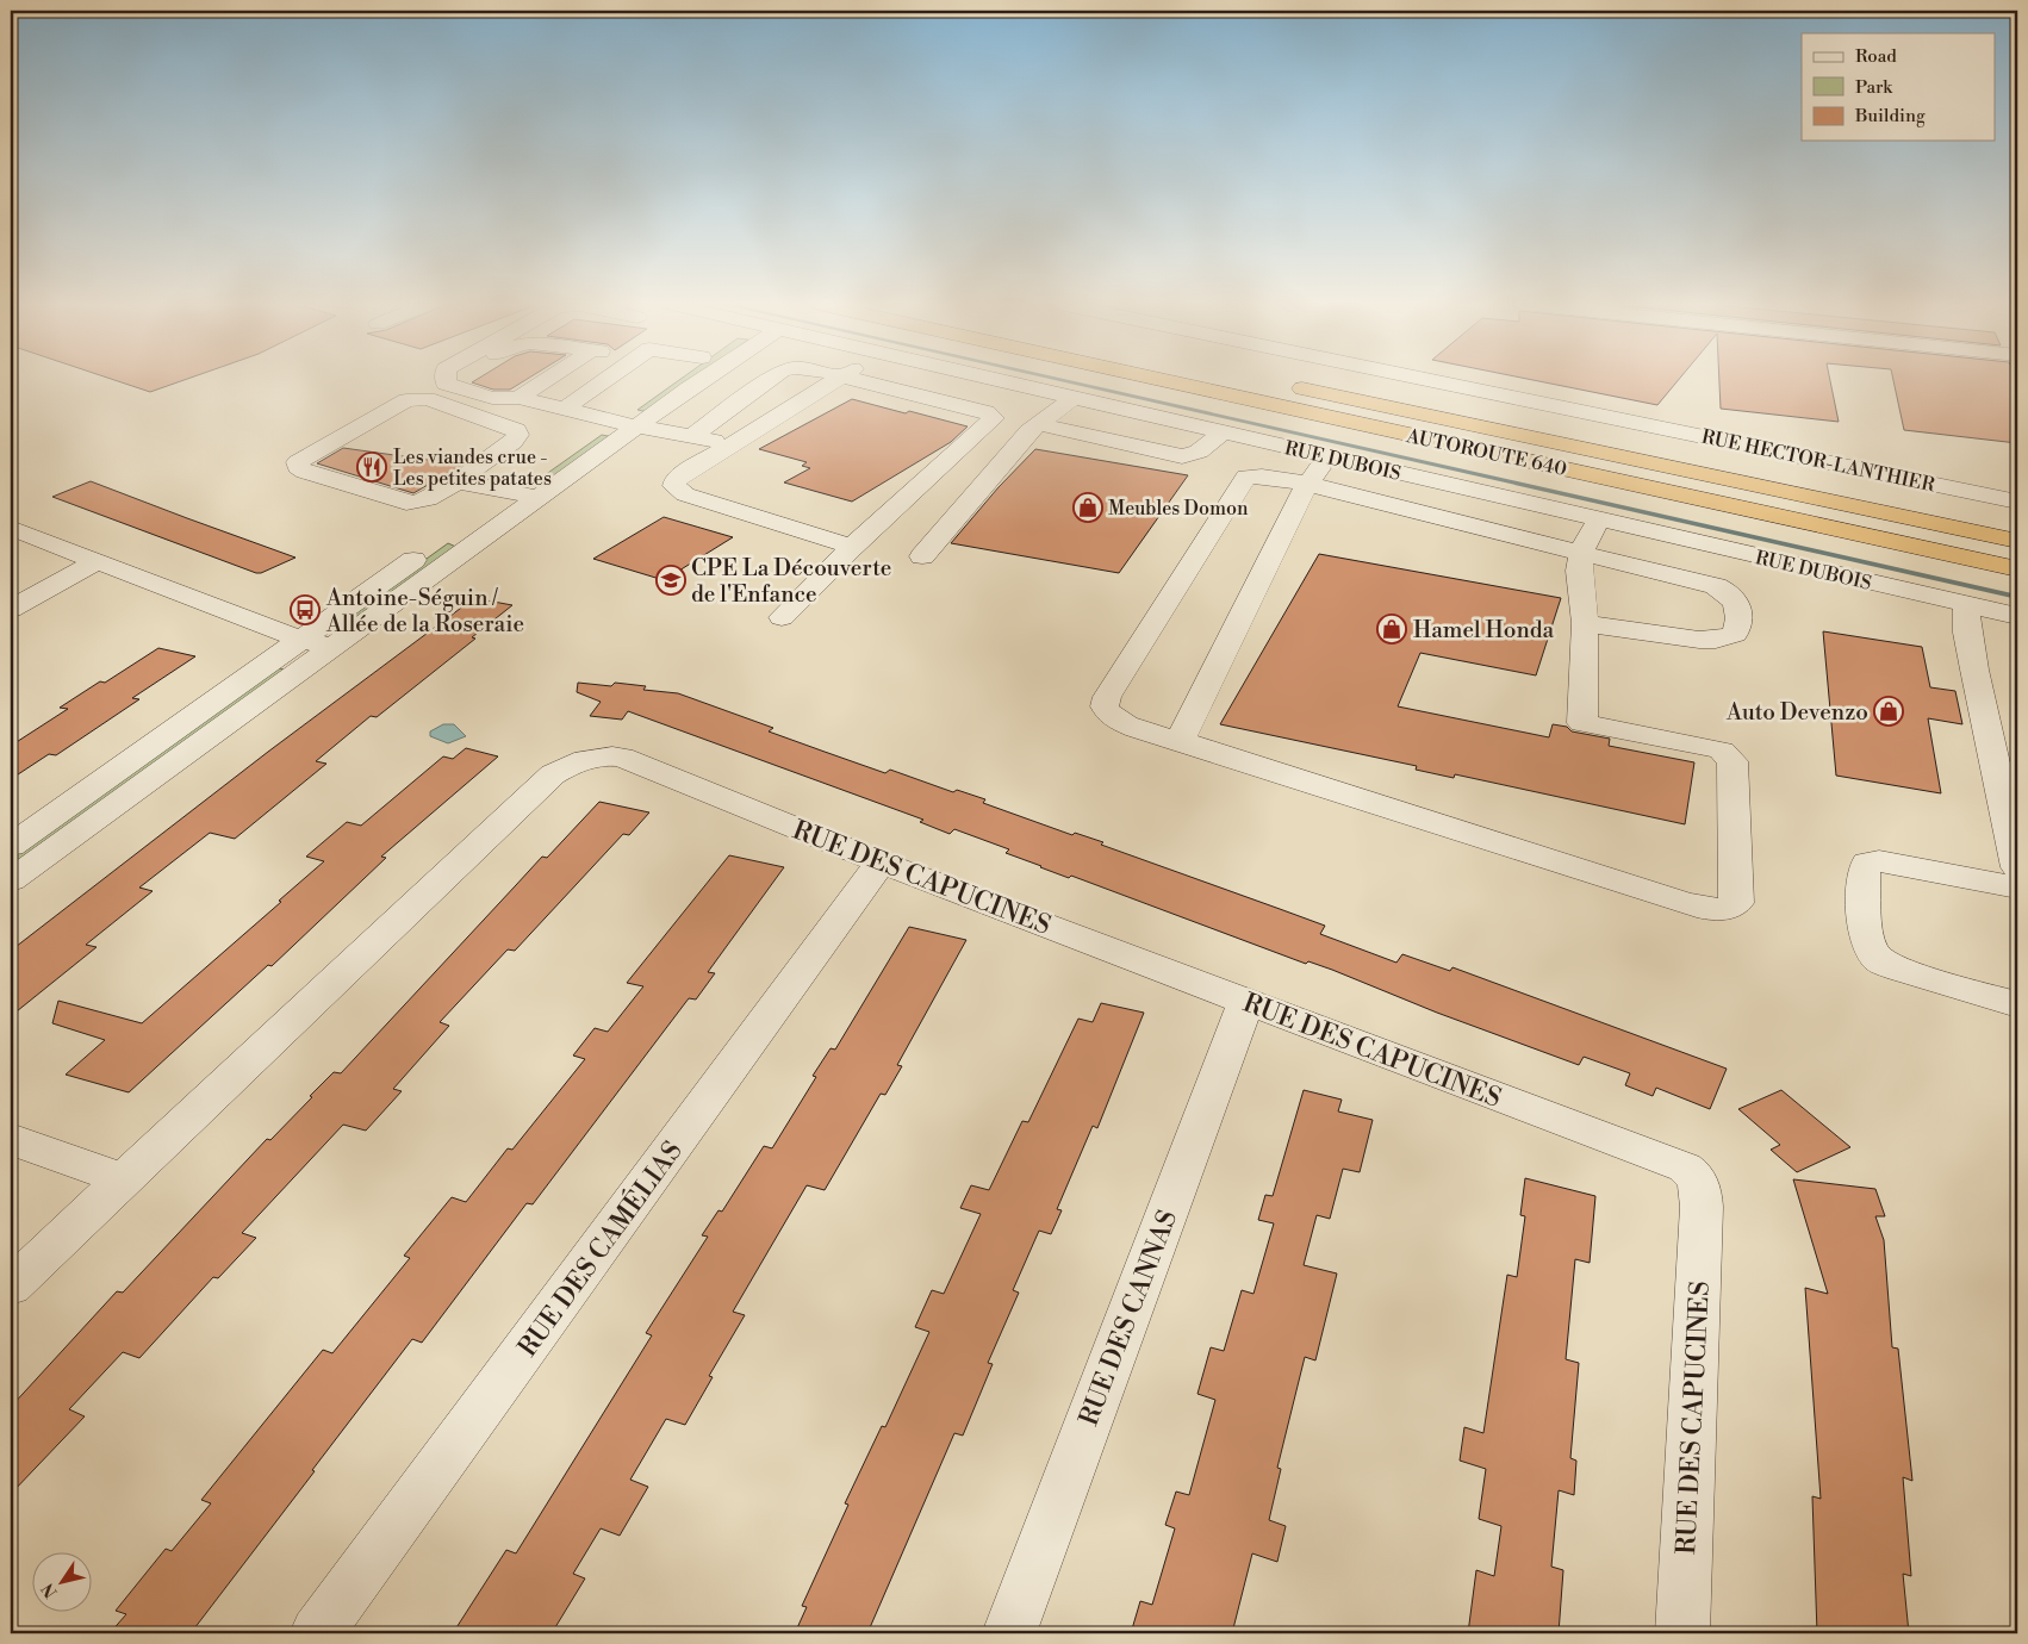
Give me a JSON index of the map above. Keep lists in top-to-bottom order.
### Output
{
  "streets": {
    "highway": ["AUTOROUTE 640"],
    "street": [
      "RUE DUBOIS",
      "RUE HECTOR-LANTHIER",
      "RUE DES CAPUCINES",
      "RUE DES CAMÉLIAS",
      "RUE DES CANNAS"
    ]
  },
  "crossings": [
    ["RUE DES CAPUCINES", "RUE DES CAMÉLIAS"],
    ["RUE DES CAPUCINES", "RUE DES CANNAS"]
  ],
  "places": {
    "restaurant": ["Les viandes crue - Les petites patates"],
    "shop": ["Meubles Domon", "Hamel Honda", "Auto Devenzo"],
    "school or university": ["CPE La Découverte de l'Enfance"],
    "bus stop": ["Antoine-Séguin / Allée de la Roseraie"]
  },
  "legend": ["Road", "Park", "Building"],
  "north": "bottom left"
}
